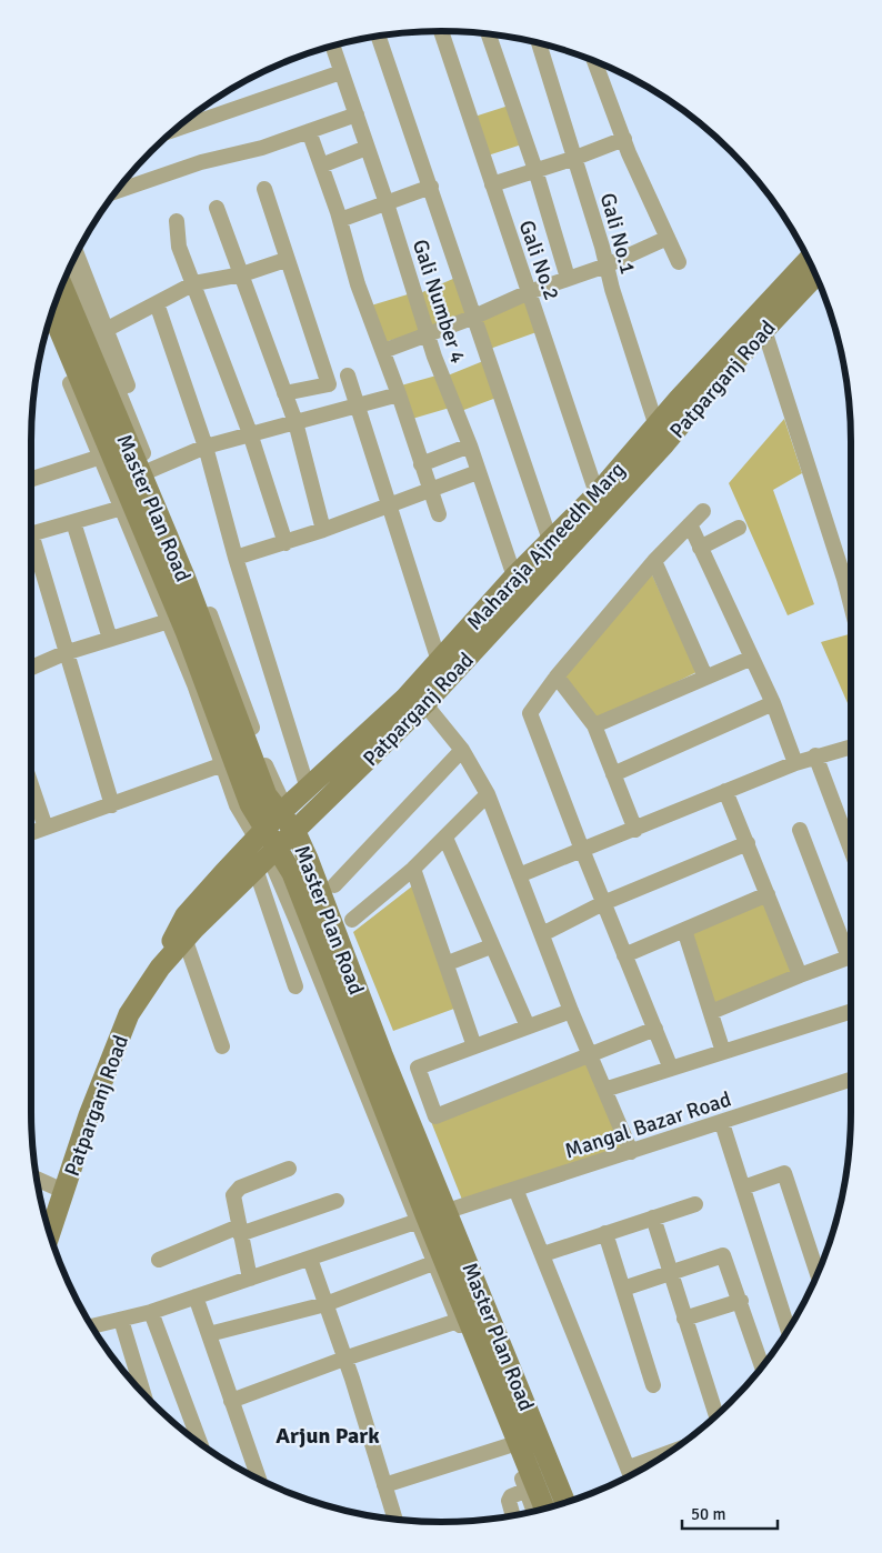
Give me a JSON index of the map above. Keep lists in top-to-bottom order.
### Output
{
  "streets": {
    "main road": ["Patparganj Road", "Master Plan Road", "Maharaja Ajmeedh Marg"],
    "street": [
      "Gali No.1",
      "Gali No.2",
      "Gali Number 4",
      "Mangal Bazar Road"
    ]
  },
  "crossings": [
    ["Gali No.1", "Patparganj Road"],
    ["Gali No.1", "Maharaja Ajmeedh Marg"],
    ["Gali No.2", "Patparganj Road"],
    ["Gali No.2", "Maharaja Ajmeedh Marg"],
    ["Gali Number 4", "Maharaja Ajmeedh Marg"],
    ["Patparganj Road", "Master Plan Road"],
    ["Patparganj Road", "Maharaja Ajmeedh Marg"],
    ["Master Plan Road", "Maharaja Ajmeedh Marg"],
    ["Master Plan Road", "Mangal Bazar Road"]
  ],
  "districts": ["Arjun Park"],
  "scale_bar": "50 m"
}
